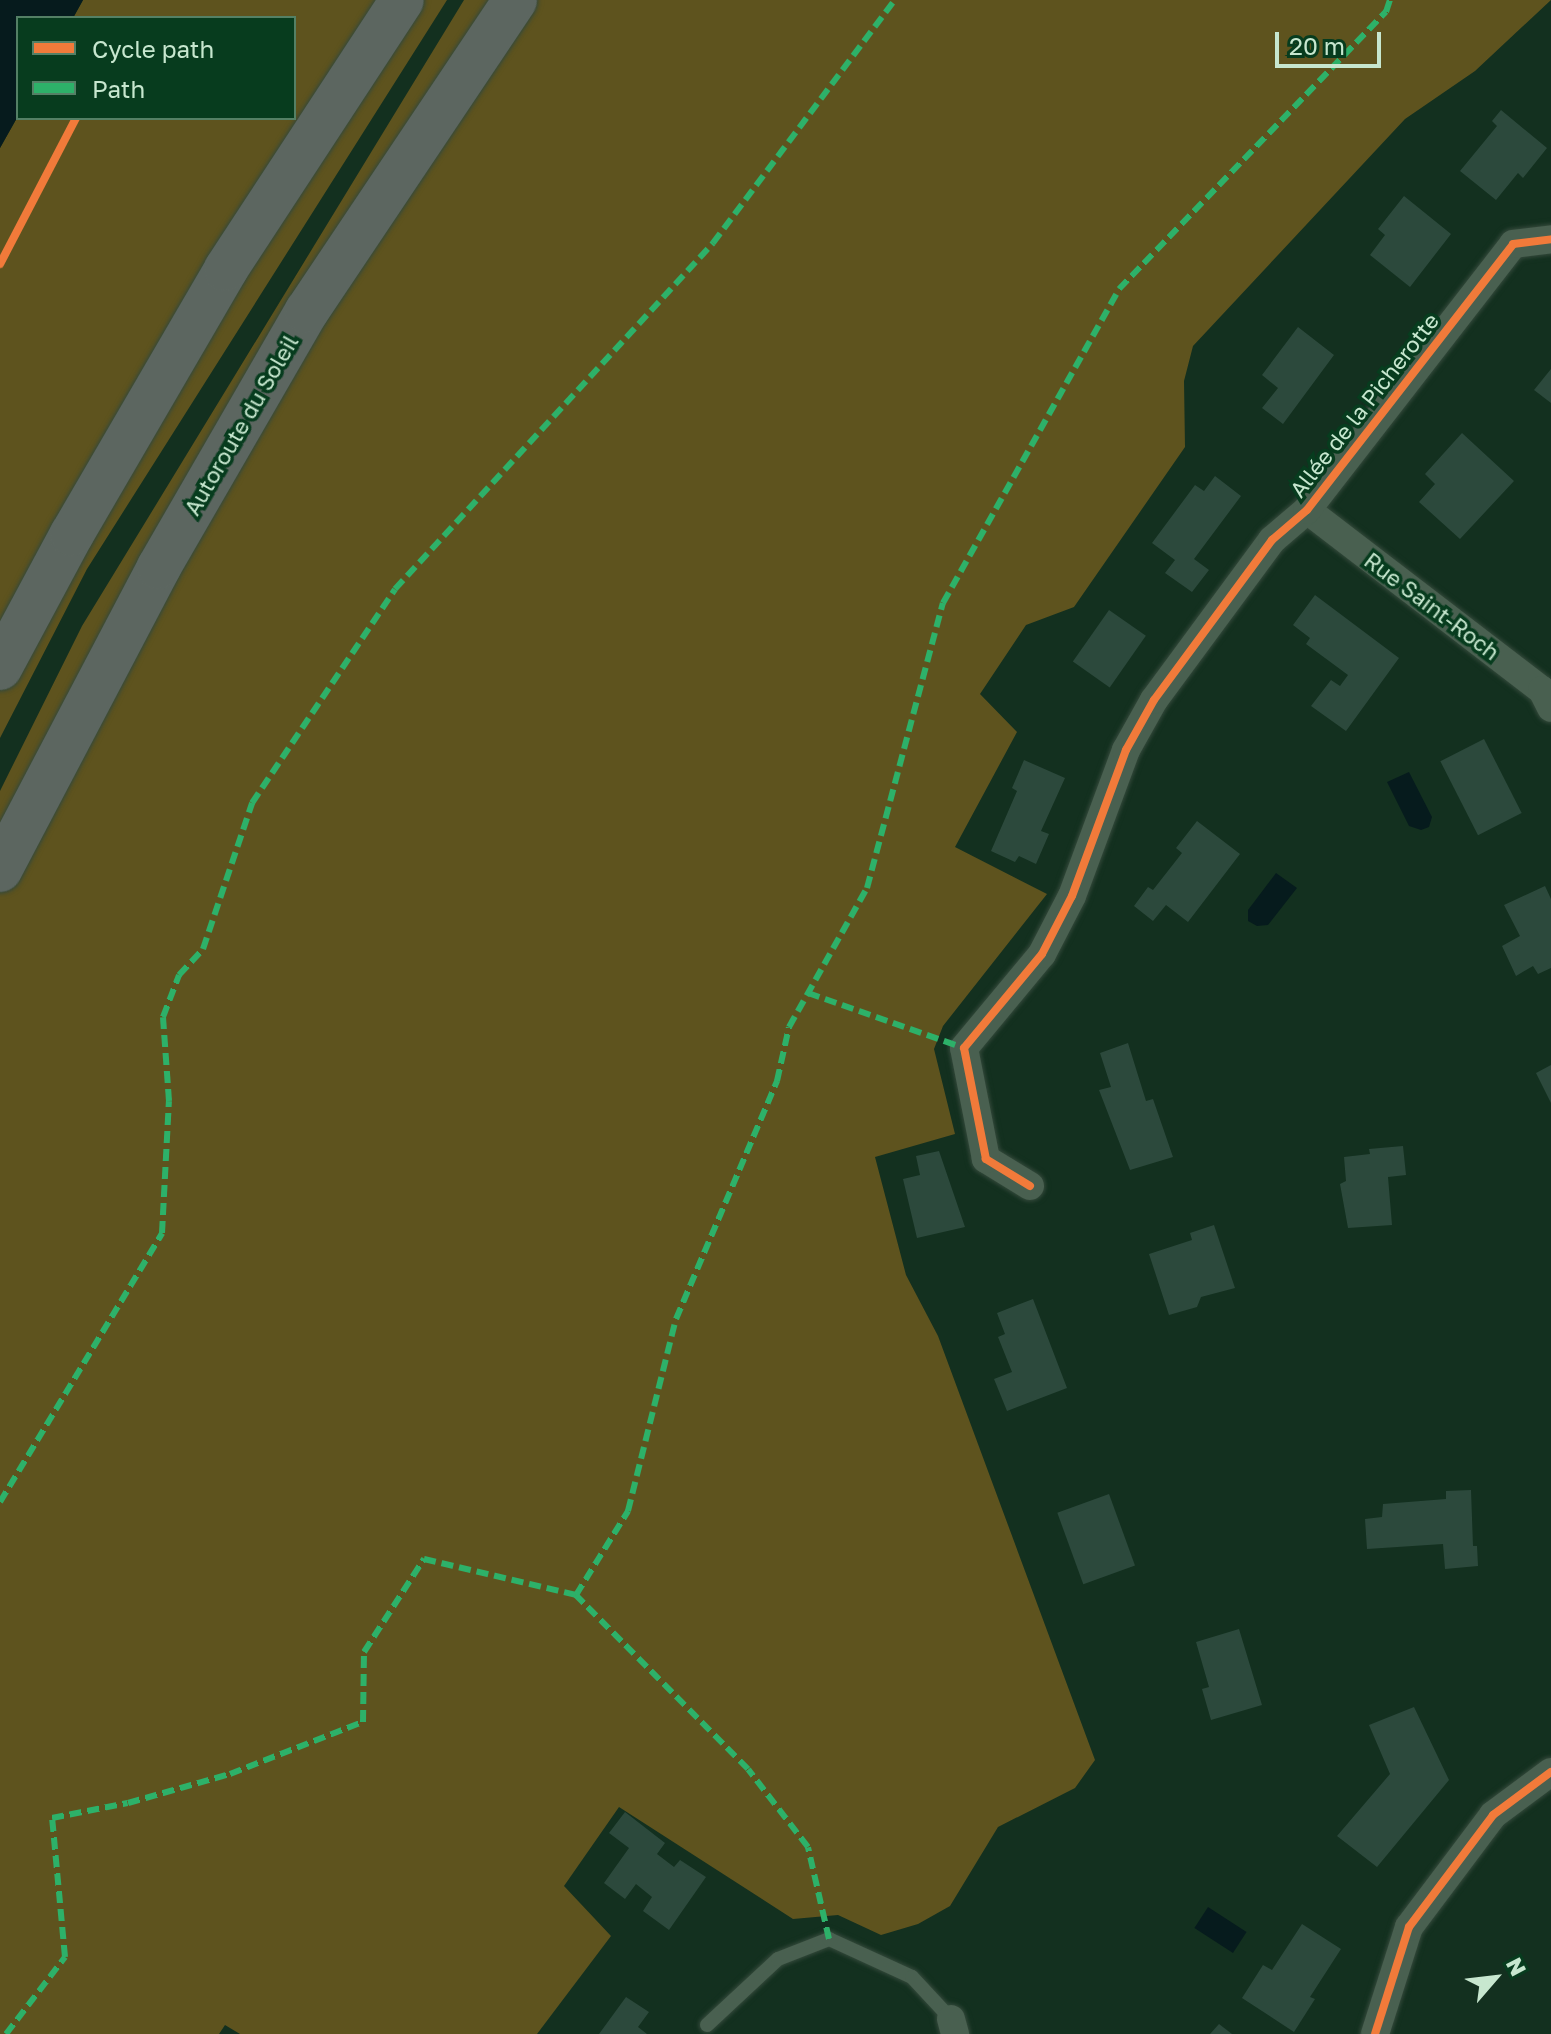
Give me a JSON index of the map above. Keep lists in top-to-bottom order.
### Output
{
  "streets": {
    "highway": ["Autoroute du Soleil"],
    "street": ["Allée de la Picherotte", "Rue Saint-Roch"]
  },
  "crossings": [
    ["Allée de la Picherotte", "Rue Saint-Roch"]
  ],
  "legend": ["Cycle path", "Path"],
  "scale_bar": "20 m",
  "north": "top right"
}
